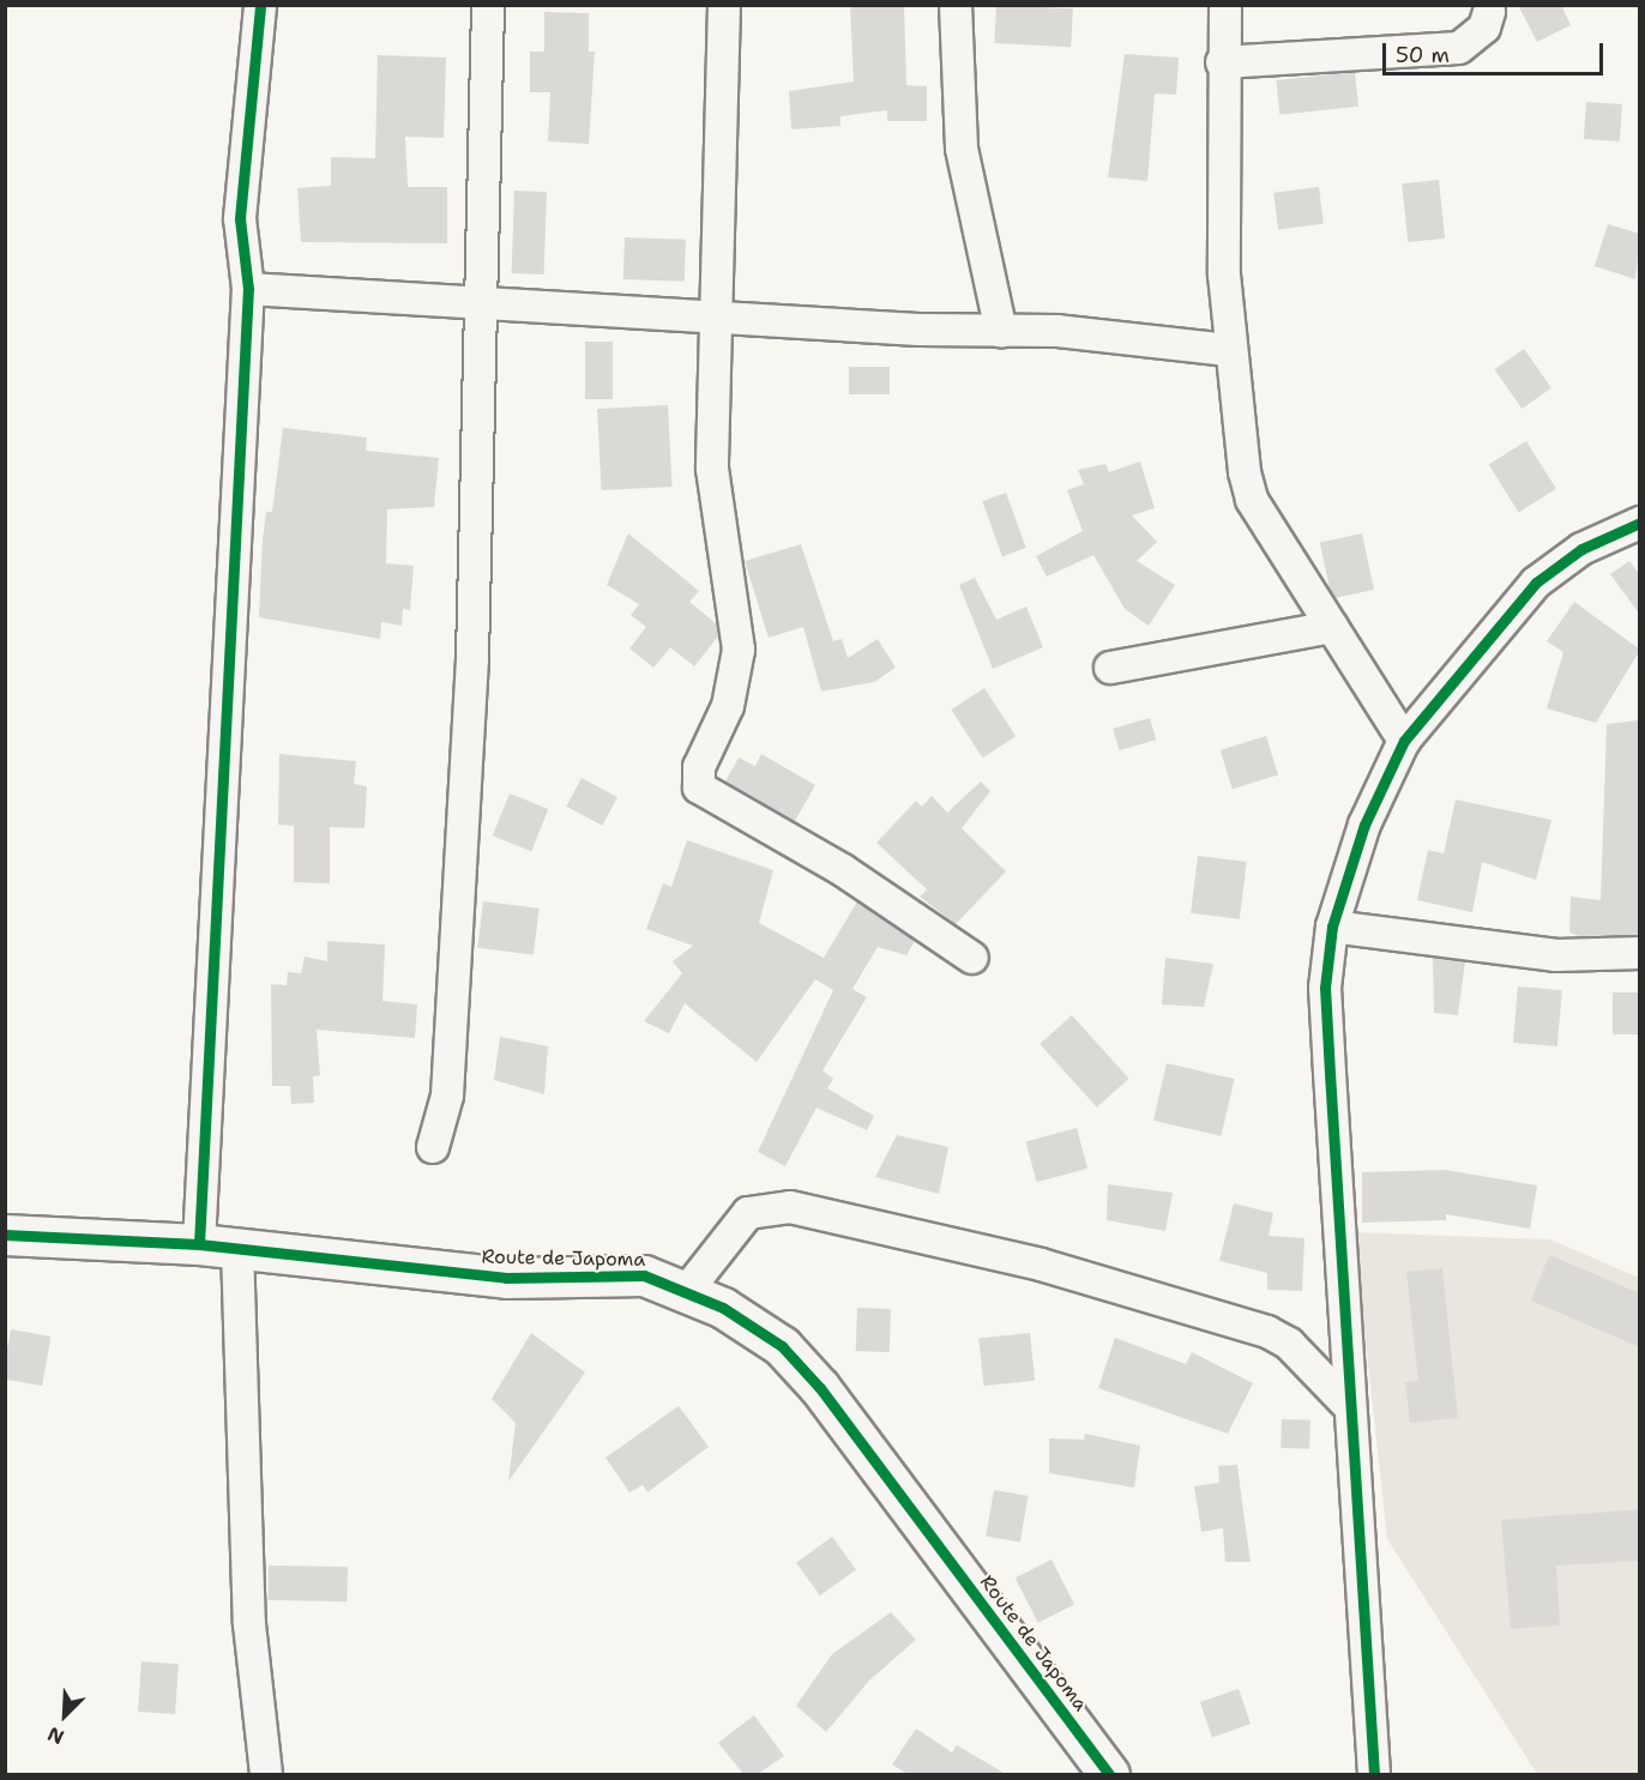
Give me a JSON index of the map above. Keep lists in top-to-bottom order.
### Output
{
  "streets": {
    "street": ["Route de Japoma"]
  },
  "scale_bar": "50 m",
  "north": "bottom left"
}
